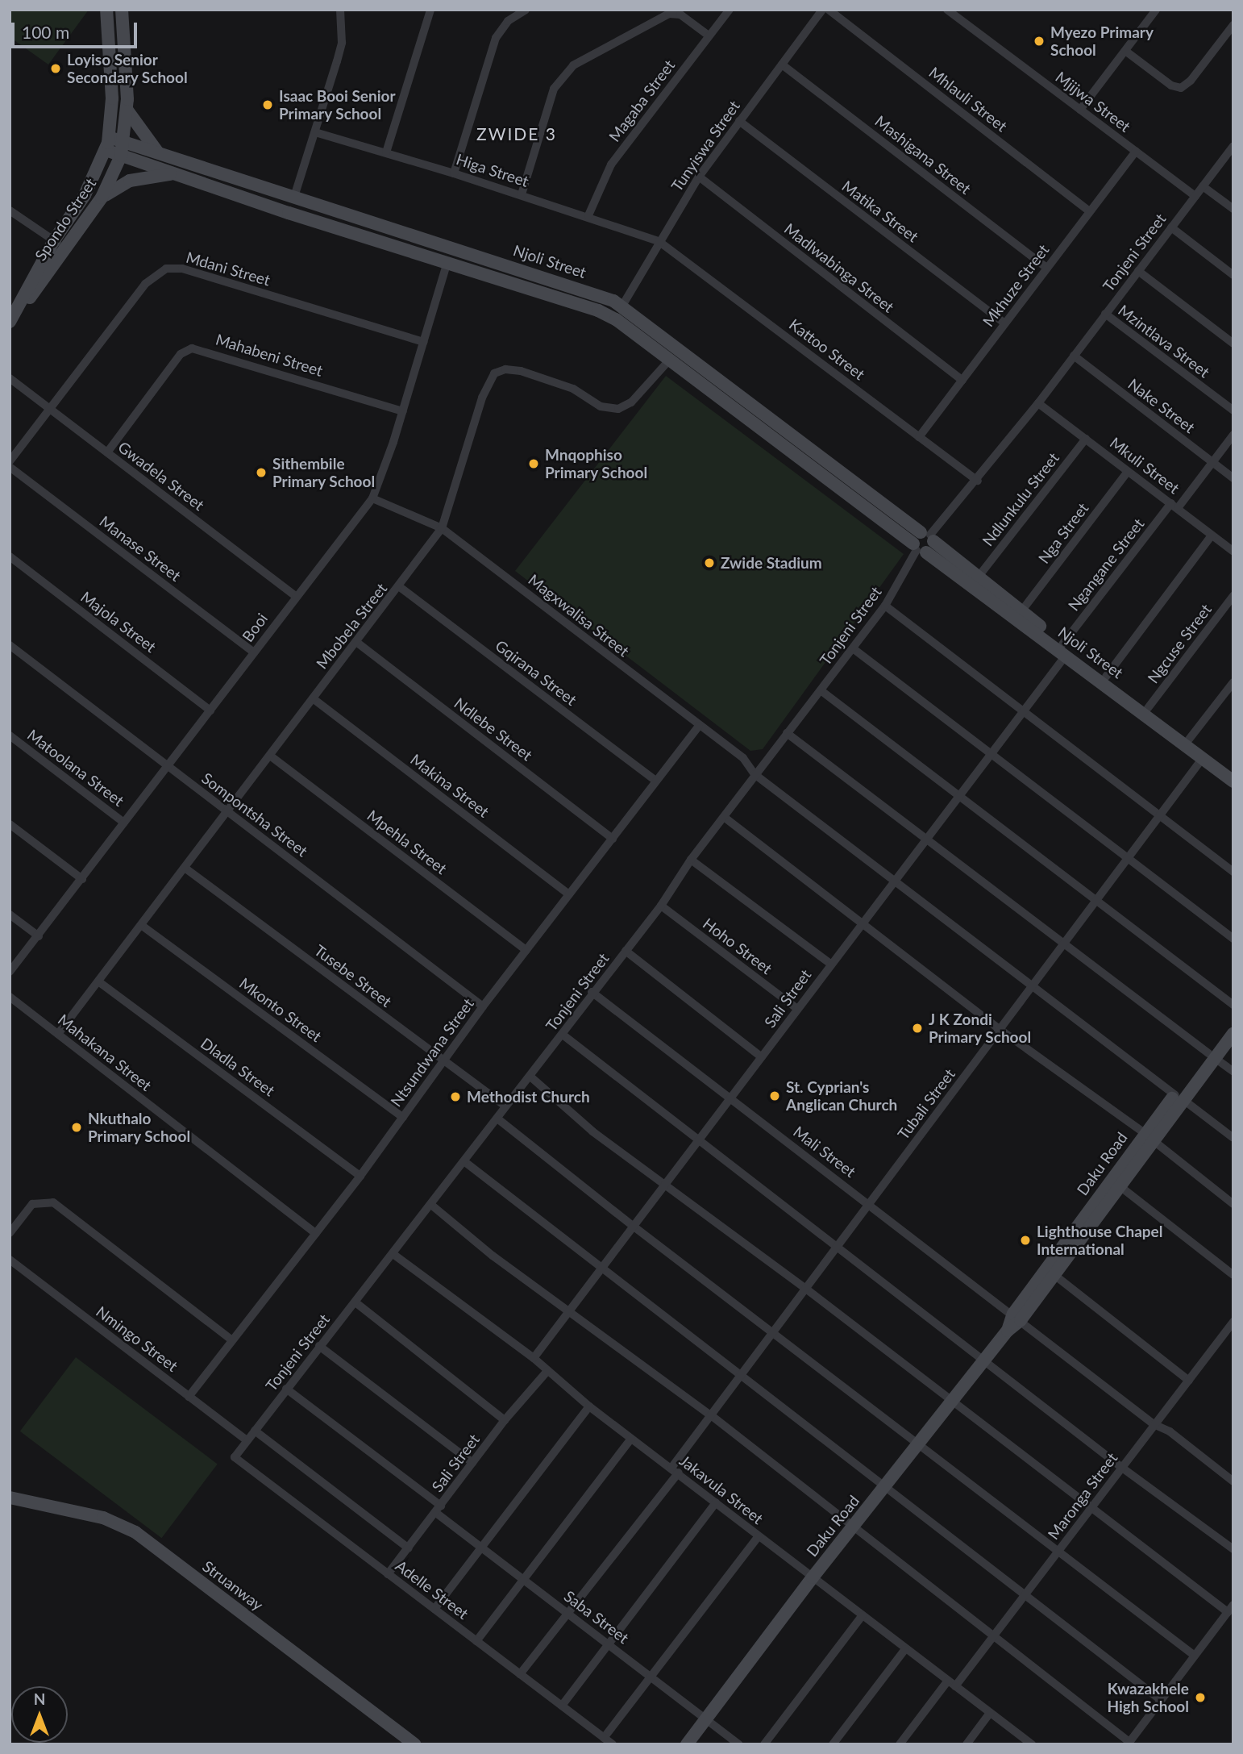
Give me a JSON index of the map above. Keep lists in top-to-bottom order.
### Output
{
  "streets": {
    "main road": [
      "Spondo Street",
      "Njoli Street",
      "Daku Road",
      "Struanway"
    ],
    "street": [
      "Mhlauli Street",
      "Magaba Street",
      "Mjijwa Street",
      "Tunyiswa Street",
      "Mashigana Street",
      "Higa Street",
      "Matika Street",
      "Tonjeni Street",
      "Madlwabinga Street",
      "Mdani Street",
      "Mkhuze Street",
      "Mzintlava Street",
      "Kattoo Street",
      "Mahabeni Street",
      "Nake Street",
      "Mkuli Street",
      "Gwadela Street",
      "Ndlunkulu Street",
      "Nga Street",
      "Manase Street",
      "Ngangane Street",
      "Magxwalisa Street",
      "Majola Street",
      "Mbobela Street",
      "Booi",
      "Ngcuse Street",
      "Gqirana Street",
      "Ndlebe Street",
      "Matoolana Street",
      "Makina Street",
      "Sompontsha Street",
      "Mpehla Street",
      "Hoho Street",
      "Tusebe Street",
      "Sali Street",
      "Mkonto Street",
      "Mahakana Street",
      "Ntsundwana Street",
      "Dladla Street",
      "Tubali Street",
      "Mali Street",
      "Nmingo Street",
      "Jakavula Street",
      "Maronga Street",
      "Adelle Street",
      "Saba Street"
    ]
  },
  "crossings": [
    ["Mhlauli Street", "Mkhuze Street"],
    ["Magaba Street", "Higa Street"],
    ["Mjijwa Street", "Tonjeni Street"],
    ["Mjijwa Street", "Mkhuze Street"],
    ["Tunyiswa Street", "Mashigana Street"],
    ["Tunyiswa Street", "Higa Street"],
    ["Tunyiswa Street", "Matika Street"],
    ["Tunyiswa Street", "Njoli Street"],
    ["Tunyiswa Street", "Madlwabinga Street"],
    ["Tunyiswa Street", "Kattoo Street"],
    ["Mashigana Street", "Mkhuze Street"],
    ["Higa Street", "Kattoo Street"],
    ["Matika Street", "Mkhuze Street"],
    ["Spondo Street", "Njoli Street"],
    ["Tonjeni Street", "Njoli Street"],
    ["Tonjeni Street", "Mzintlava Street"],
    ["Tonjeni Street", "Kattoo Street"],
    ["Tonjeni Street", "Nake Street"],
    ["Tonjeni Street", "Mkuli Street"],
    ["Tonjeni Street", "Magxwalisa Street"],
    ["Tonjeni Street", "Hoho Street"],
    ["Tonjeni Street", "Tusebe Street"],
    ["Tonjeni Street", "Mali Street"],
    ["Tonjeni Street", "Nmingo Street"],
    ["Tonjeni Street", "Jakavula Street"],
    ["Tonjeni Street", "Adelle Street"],
    ["Tonjeni Street", "Saba Street"],
    ["Njoli Street", "Ndlunkulu Street"],
    ["Njoli Street", "Nga Street"],
    ["Njoli Street", "Ngangane Street"],
    ["Njoli Street", "Mbobela Street"],
    ["Njoli Street", "Booi"],
    ["Njoli Street", "Ngcuse Street"],
    ["Njoli Street", "Sali Street"],
    ["Njoli Street", "Tubali Street"],
    ["Madlwabinga Street", "Mkhuze Street"],
    ["Mdani Street", "Gwadela Street"],
    ["Mdani Street", "Booi"],
    ["Mkhuze Street", "Kattoo Street"],
    ["Mahabeni Street", "Gwadela Street"],
    ["Mahabeni Street", "Booi"],
    ["Nake Street", "Ngangane Street"],
    ["Mkuli Street", "Ndlunkulu Street"],
    ["Mkuli Street", "Nga Street"],
    ["Mkuli Street", "Ngangane Street"],
    ["Gwadela Street", "Booi"],
    ["Manase Street", "Booi"],
    ["Ngangane Street", "Sali Street"],
    ["Magxwalisa Street", "Mbobela Street"],
    ["Magxwalisa Street", "Booi"],
    ["Magxwalisa Street", "Sali Street"],
    ["Magxwalisa Street", "Ntsundwana Street"],
    ["Magxwalisa Street", "Tubali Street"],
    ["Magxwalisa Street", "Daku Road"],
    ["Majola Street", "Booi"],
    ["Mbobela Street", "Gqirana Street"],
    ["Mbobela Street", "Ndlebe Street"],
    ["Mbobela Street", "Makina Street"],
    ["Mbobela Street", "Sompontsha Street"],
    ["Mbobela Street", "Mpehla Street"],
    ["Mbobela Street", "Tusebe Street"],
    ["Mbobela Street", "Mkonto Street"],
    ["Mbobela Street", "Mahakana Street"],
    ["Mbobela Street", "Dladla Street"],
    ["Booi", "Matoolana Street"],
    ["Booi", "Sompontsha Street"],
    ["Gqirana Street", "Ntsundwana Street"],
    ["Ndlebe Street", "Ntsundwana Street"],
    ["Makina Street", "Ntsundwana Street"],
    ["Sompontsha Street", "Ntsundwana Street"],
    ["Mpehla Street", "Ntsundwana Street"],
    ["Hoho Street", "Sali Street"],
    ["Tusebe Street", "Ntsundwana Street"],
    ["Sali Street", "Mali Street"],
    ["Sali Street", "Jakavula Street"],
    ["Sali Street", "Adelle Street"],
    ["Sali Street", "Saba Street"],
    ["Mkonto Street", "Ntsundwana Street"],
    ["Mahakana Street", "Ntsundwana Street"],
    ["Ntsundwana Street", "Dladla Street"],
    ["Ntsundwana Street", "Nmingo Street"],
    ["Tubali Street", "Mali Street"],
    ["Tubali Street", "Jakavula Street"],
    ["Tubali Street", "Adelle Street"],
    ["Tubali Street", "Saba Street"],
    ["Mali Street", "Daku Road"],
    ["Mali Street", "Maronga Street"],
    ["Daku Road", "Jakavula Street"],
    ["Daku Road", "Saba Street"],
    ["Jakavula Street", "Maronga Street"]
  ],
  "districts": ["ZWIDE 3"],
  "places": [
    "Myezo Primary School",
    "Loyiso Senior Secondary School",
    "Isaac Booi Senior Primary School",
    "Mnqophiso Primary School",
    "Sithembile Primary School",
    "Zwide Stadium",
    "J K Zondi Primary School",
    "St. Cyprian's Anglican Church",
    "Methodist Church",
    "Nkuthalo Primary School",
    "Lighthouse Chapel International",
    "Kwazakhele High School"
  ],
  "scale_bar": "100 m",
  "north": "top"
}
